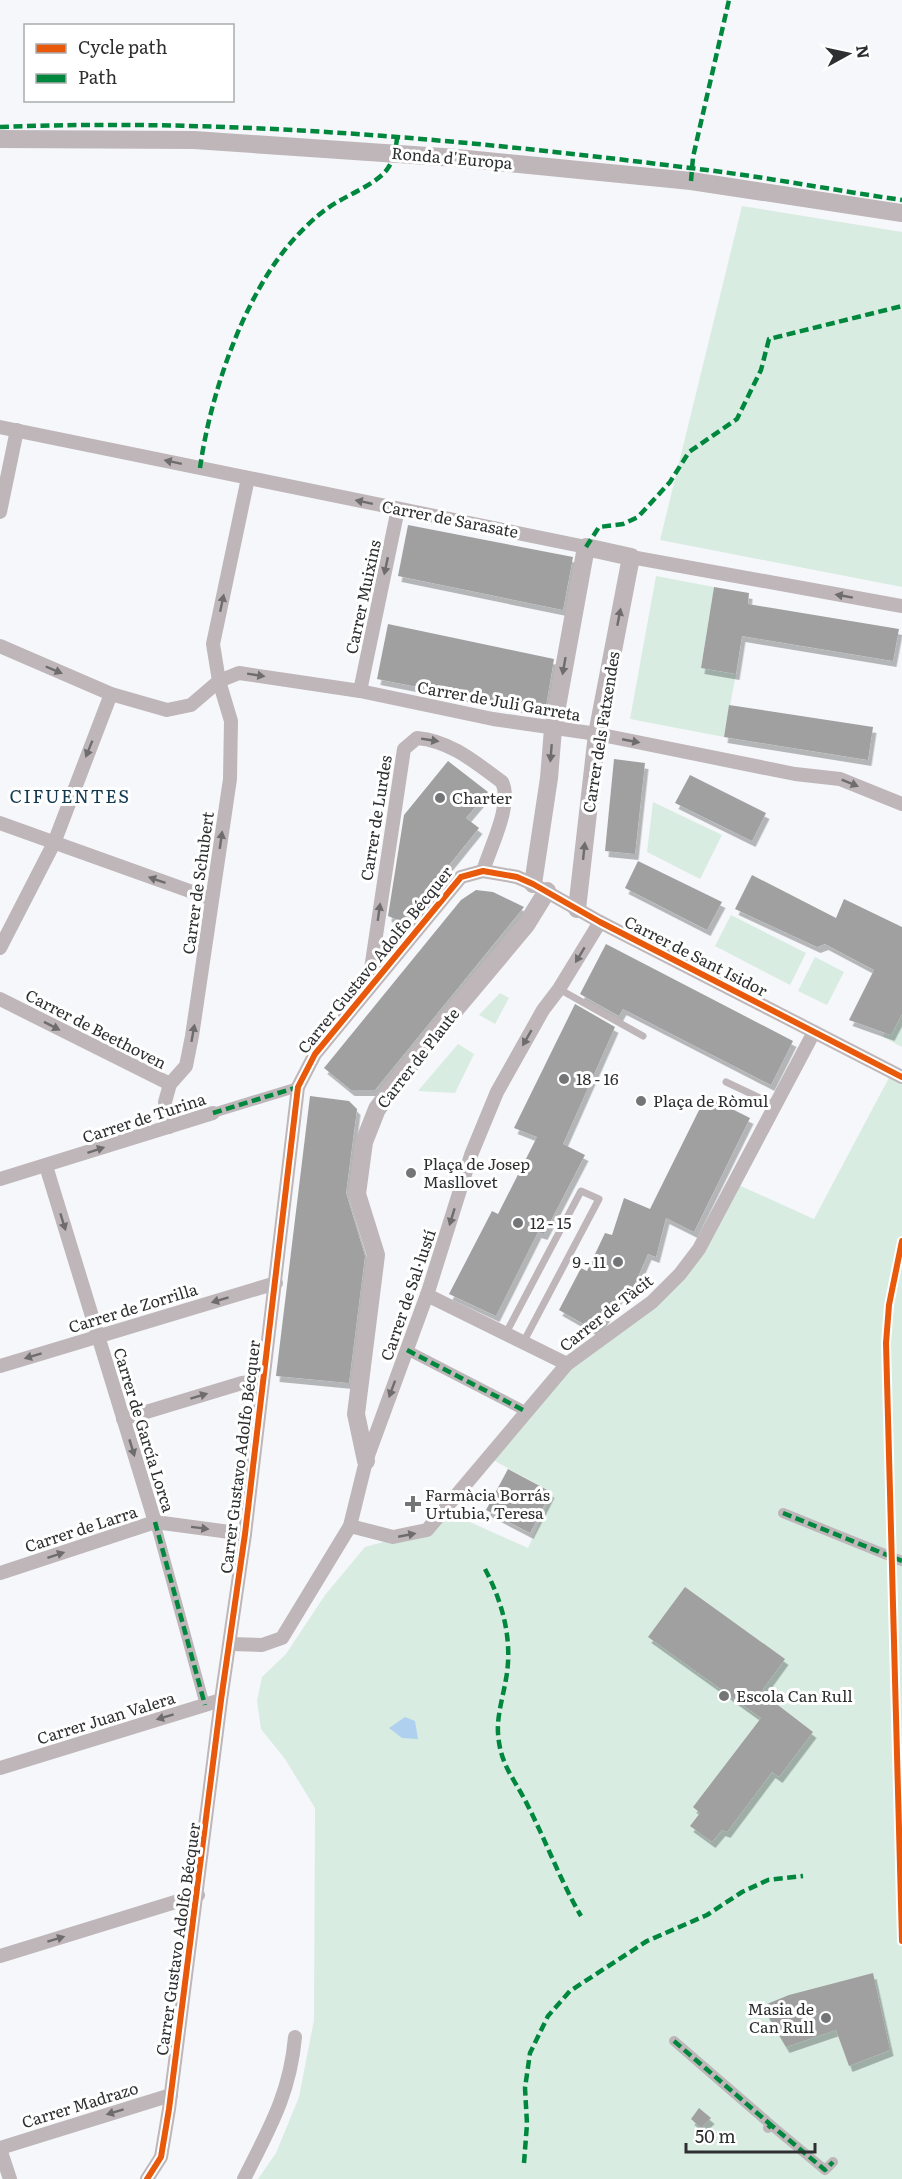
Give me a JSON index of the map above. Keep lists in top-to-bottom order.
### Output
{
  "streets": {
    "street": [
      "Ronda d'Europa",
      "Carrer de Sarasate",
      "Carrer Muixins",
      "Carrer de Juli Garreta",
      "Carrer dels Fatxendes",
      "Carrer de Lurdes",
      "Carrer de Schubert",
      "Carrer de Sant Isidor",
      "Carrer Gustavo Adolfo Bécquer",
      "Carrer de Beethoven",
      "Carrer de Plaute",
      "Carrer de Turina",
      "Carrer de Sal·lustí",
      "Carrer de Zorrilla",
      "Carrer de Tàcit",
      "Carrer de García Lorca",
      "Carrer de Larra",
      "Carrer Juan Valera",
      "Carrer Madrazo"
    ]
  },
  "crossings": [
    ["Carrer de Sarasate", "Carrer Muixins"],
    ["Carrer de Sarasate", "Carrer dels Fatxendes"],
    ["Carrer de Sarasate", "Carrer de Schubert"],
    ["Carrer Muixins", "Carrer de Juli Garreta"],
    ["Carrer de Juli Garreta", "Carrer dels Fatxendes"],
    ["Carrer de Juli Garreta", "Carrer de Schubert"],
    ["Carrer dels Fatxendes", "Carrer de Sant Isidor"],
    ["Carrer de Lurdes", "Carrer de Sant Isidor"],
    ["Carrer de Lurdes", "Carrer Gustavo Adolfo Bécquer"],
    ["Carrer de Schubert", "Carrer de Beethoven"],
    ["Carrer de Sant Isidor", "Carrer Gustavo Adolfo Bécquer"],
    ["Carrer de Sant Isidor", "Carrer de Plaute"],
    ["Carrer de Sant Isidor", "Carrer de Sal·lustí"],
    ["Carrer de Sant Isidor", "Carrer de Tàcit"],
    ["Carrer Gustavo Adolfo Bécquer", "Carrer de Turina"],
    ["Carrer Gustavo Adolfo Bécquer", "Carrer de Sal·lustí"],
    ["Carrer Gustavo Adolfo Bécquer", "Carrer de Zorrilla"],
    ["Carrer Gustavo Adolfo Bécquer", "Carrer de Larra"],
    ["Carrer Gustavo Adolfo Bécquer", "Carrer Juan Valera"],
    ["Carrer Gustavo Adolfo Bécquer", "Carrer Madrazo"],
    ["Carrer de Beethoven", "Carrer de Turina"],
    ["Carrer de Plaute", "Carrer de Sal·lustí"],
    ["Carrer de Turina", "Carrer de García Lorca"],
    ["Carrer de Sal·lustí", "Carrer de Tàcit"],
    ["Carrer de Zorrilla", "Carrer de García Lorca"],
    ["Carrer de García Lorca", "Carrer de Larra"],
    ["Carrer de García Lorca", "Carrer Juan Valera"]
  ],
  "one_way": [
    "Carrer de Sarasate",
    "Carrer Muixins",
    "Carrer de Juli Garreta",
    "Carrer de Schubert",
    "Carrer de Beethoven",
    "Carrer de Turina",
    "Carrer de Sal·lustí",
    "Carrer de García Lorca",
    "Carrer de Larra",
    "Carrer Juan Valera",
    "Carrer Madrazo"
  ],
  "districts": ["CIFUENTES"],
  "places": {
    "other": [
      "Charter",
      "18 - 16",
      "Plaça de Ròmul",
      "Plaça de Josep Masllovet",
      "12 - 15",
      "9 - 11",
      "Escola Can Rull",
      "Masia de Can Rull"
    ],
    "health": ["Farmàcia Borrás Urtubia, Teresa"]
  },
  "legend": ["Cycle path", "Path"],
  "scale_bar": "50 m",
  "north": "right"
}
